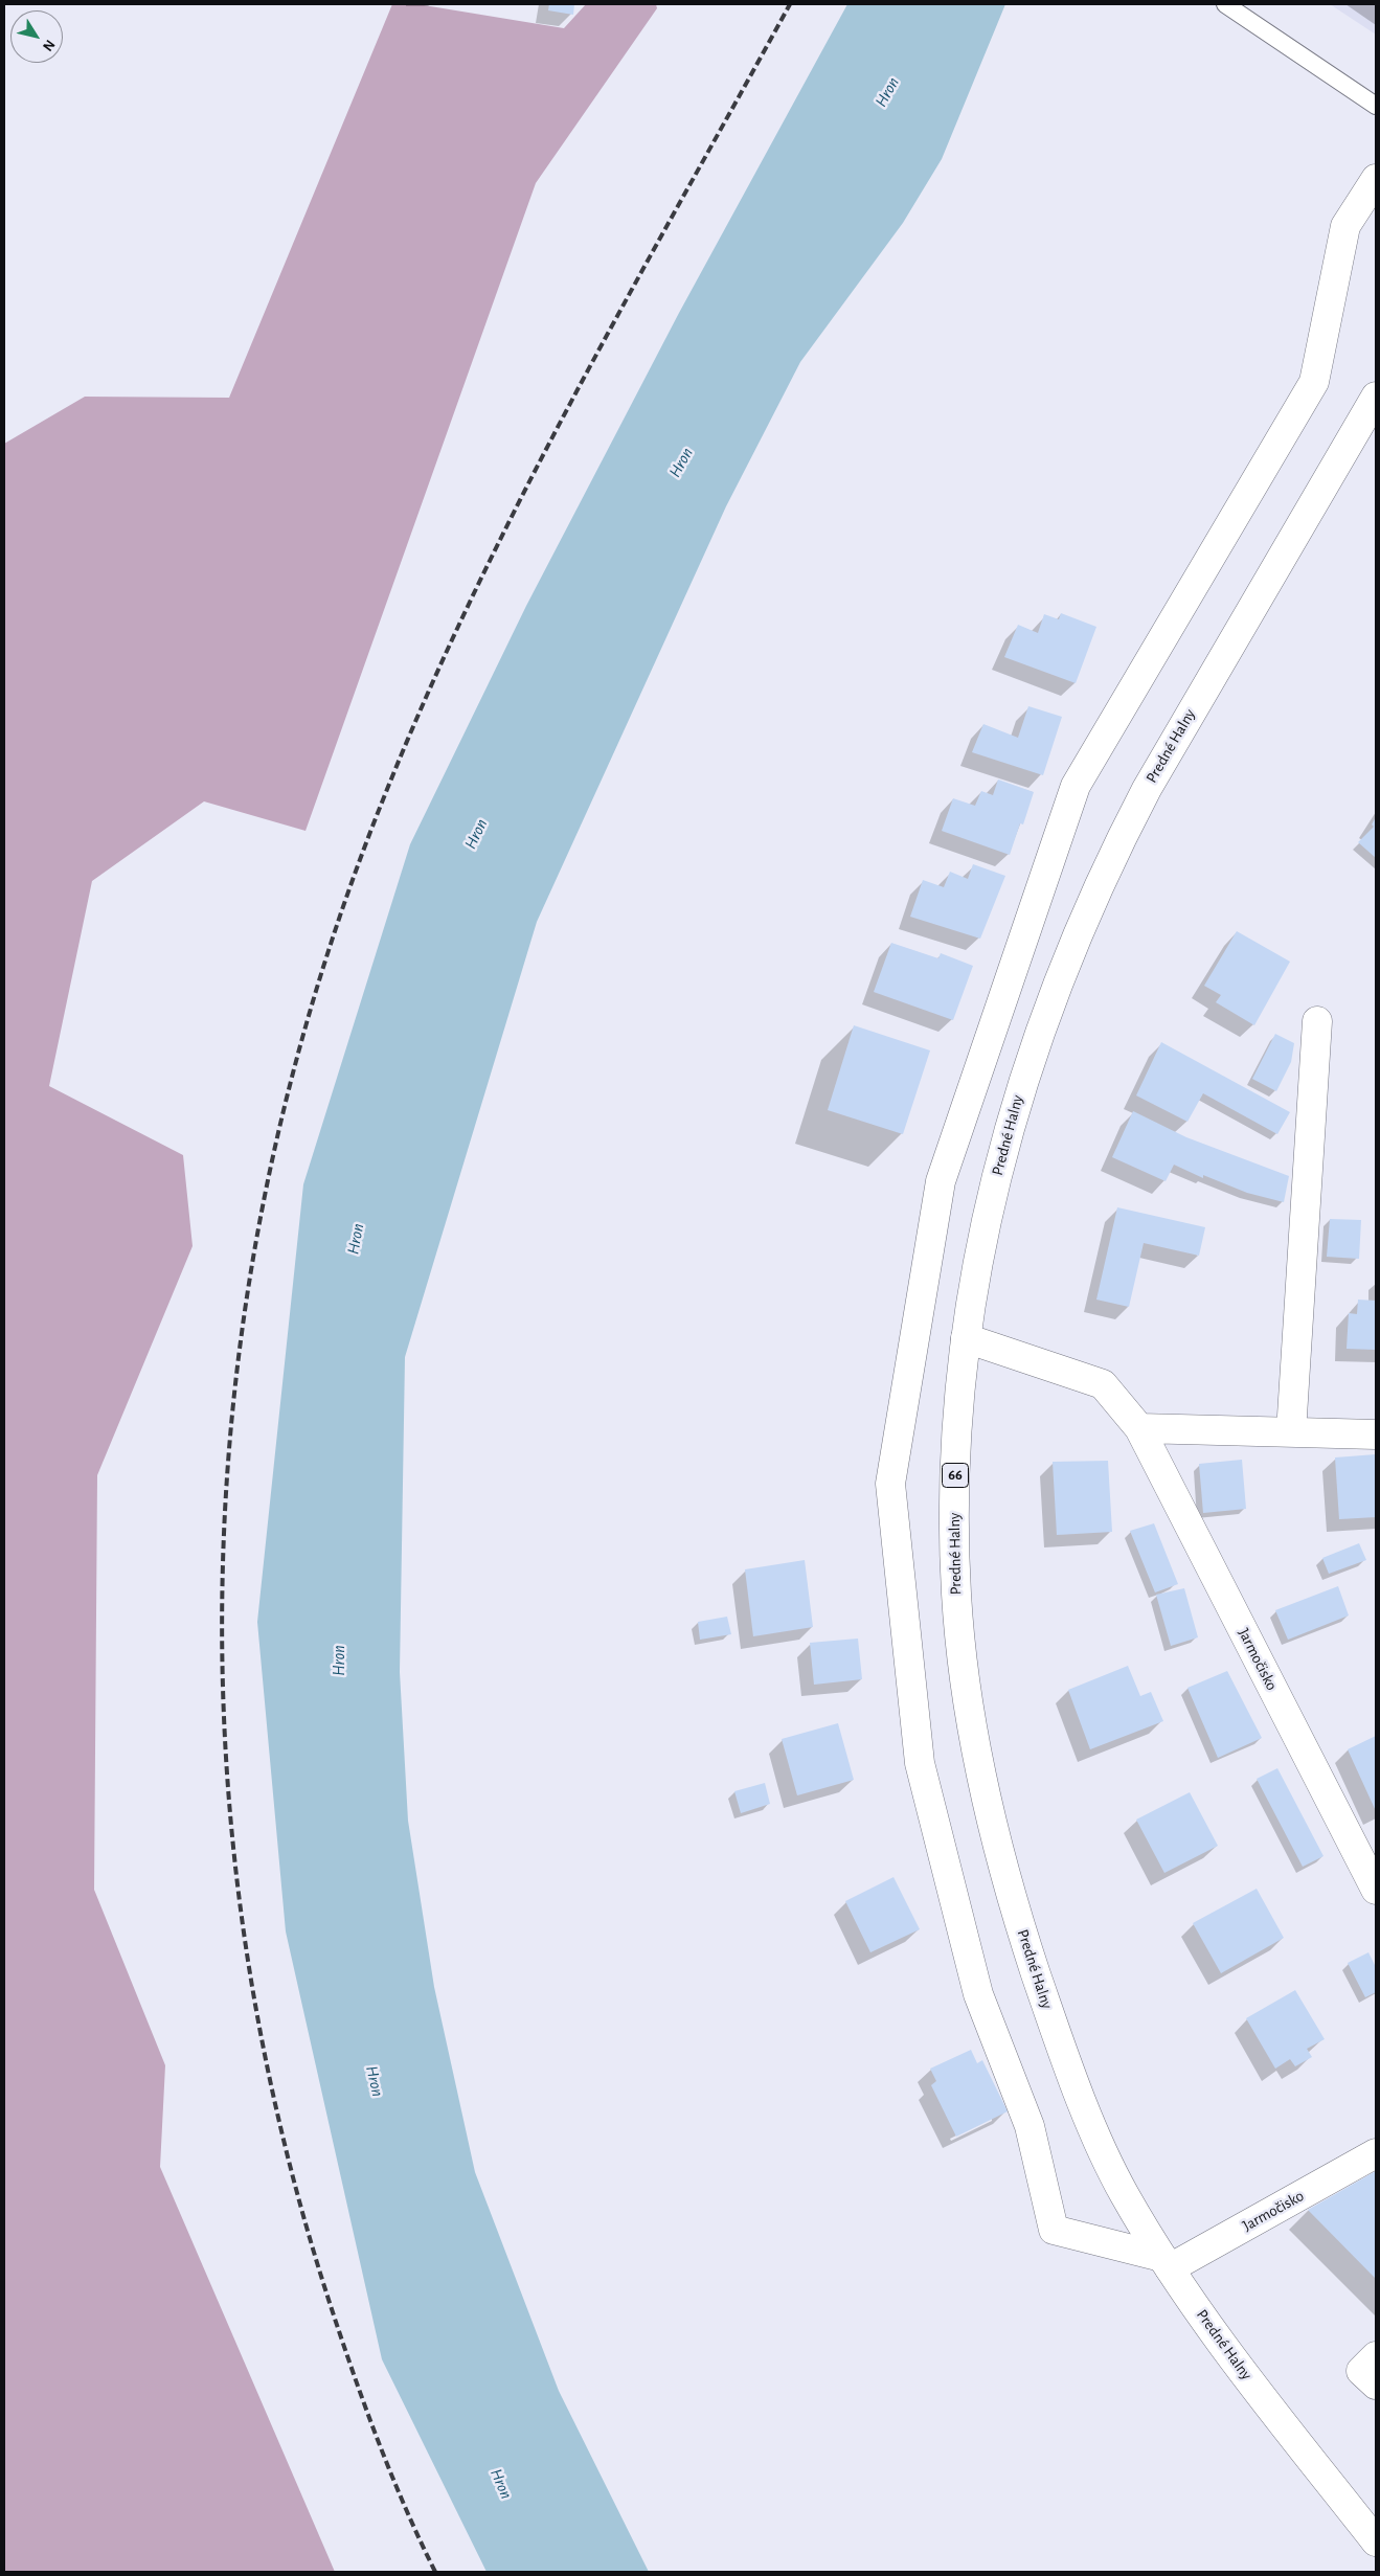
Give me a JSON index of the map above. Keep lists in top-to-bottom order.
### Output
{
  "streets": {
    "street": ["Predné Halny", "66", "Jarmočisko"]
  },
  "crossings": [
    ["Predné Halny", "Jarmočisko"]
  ],
  "water": ["Hron"],
  "north": "bottom right"
}
